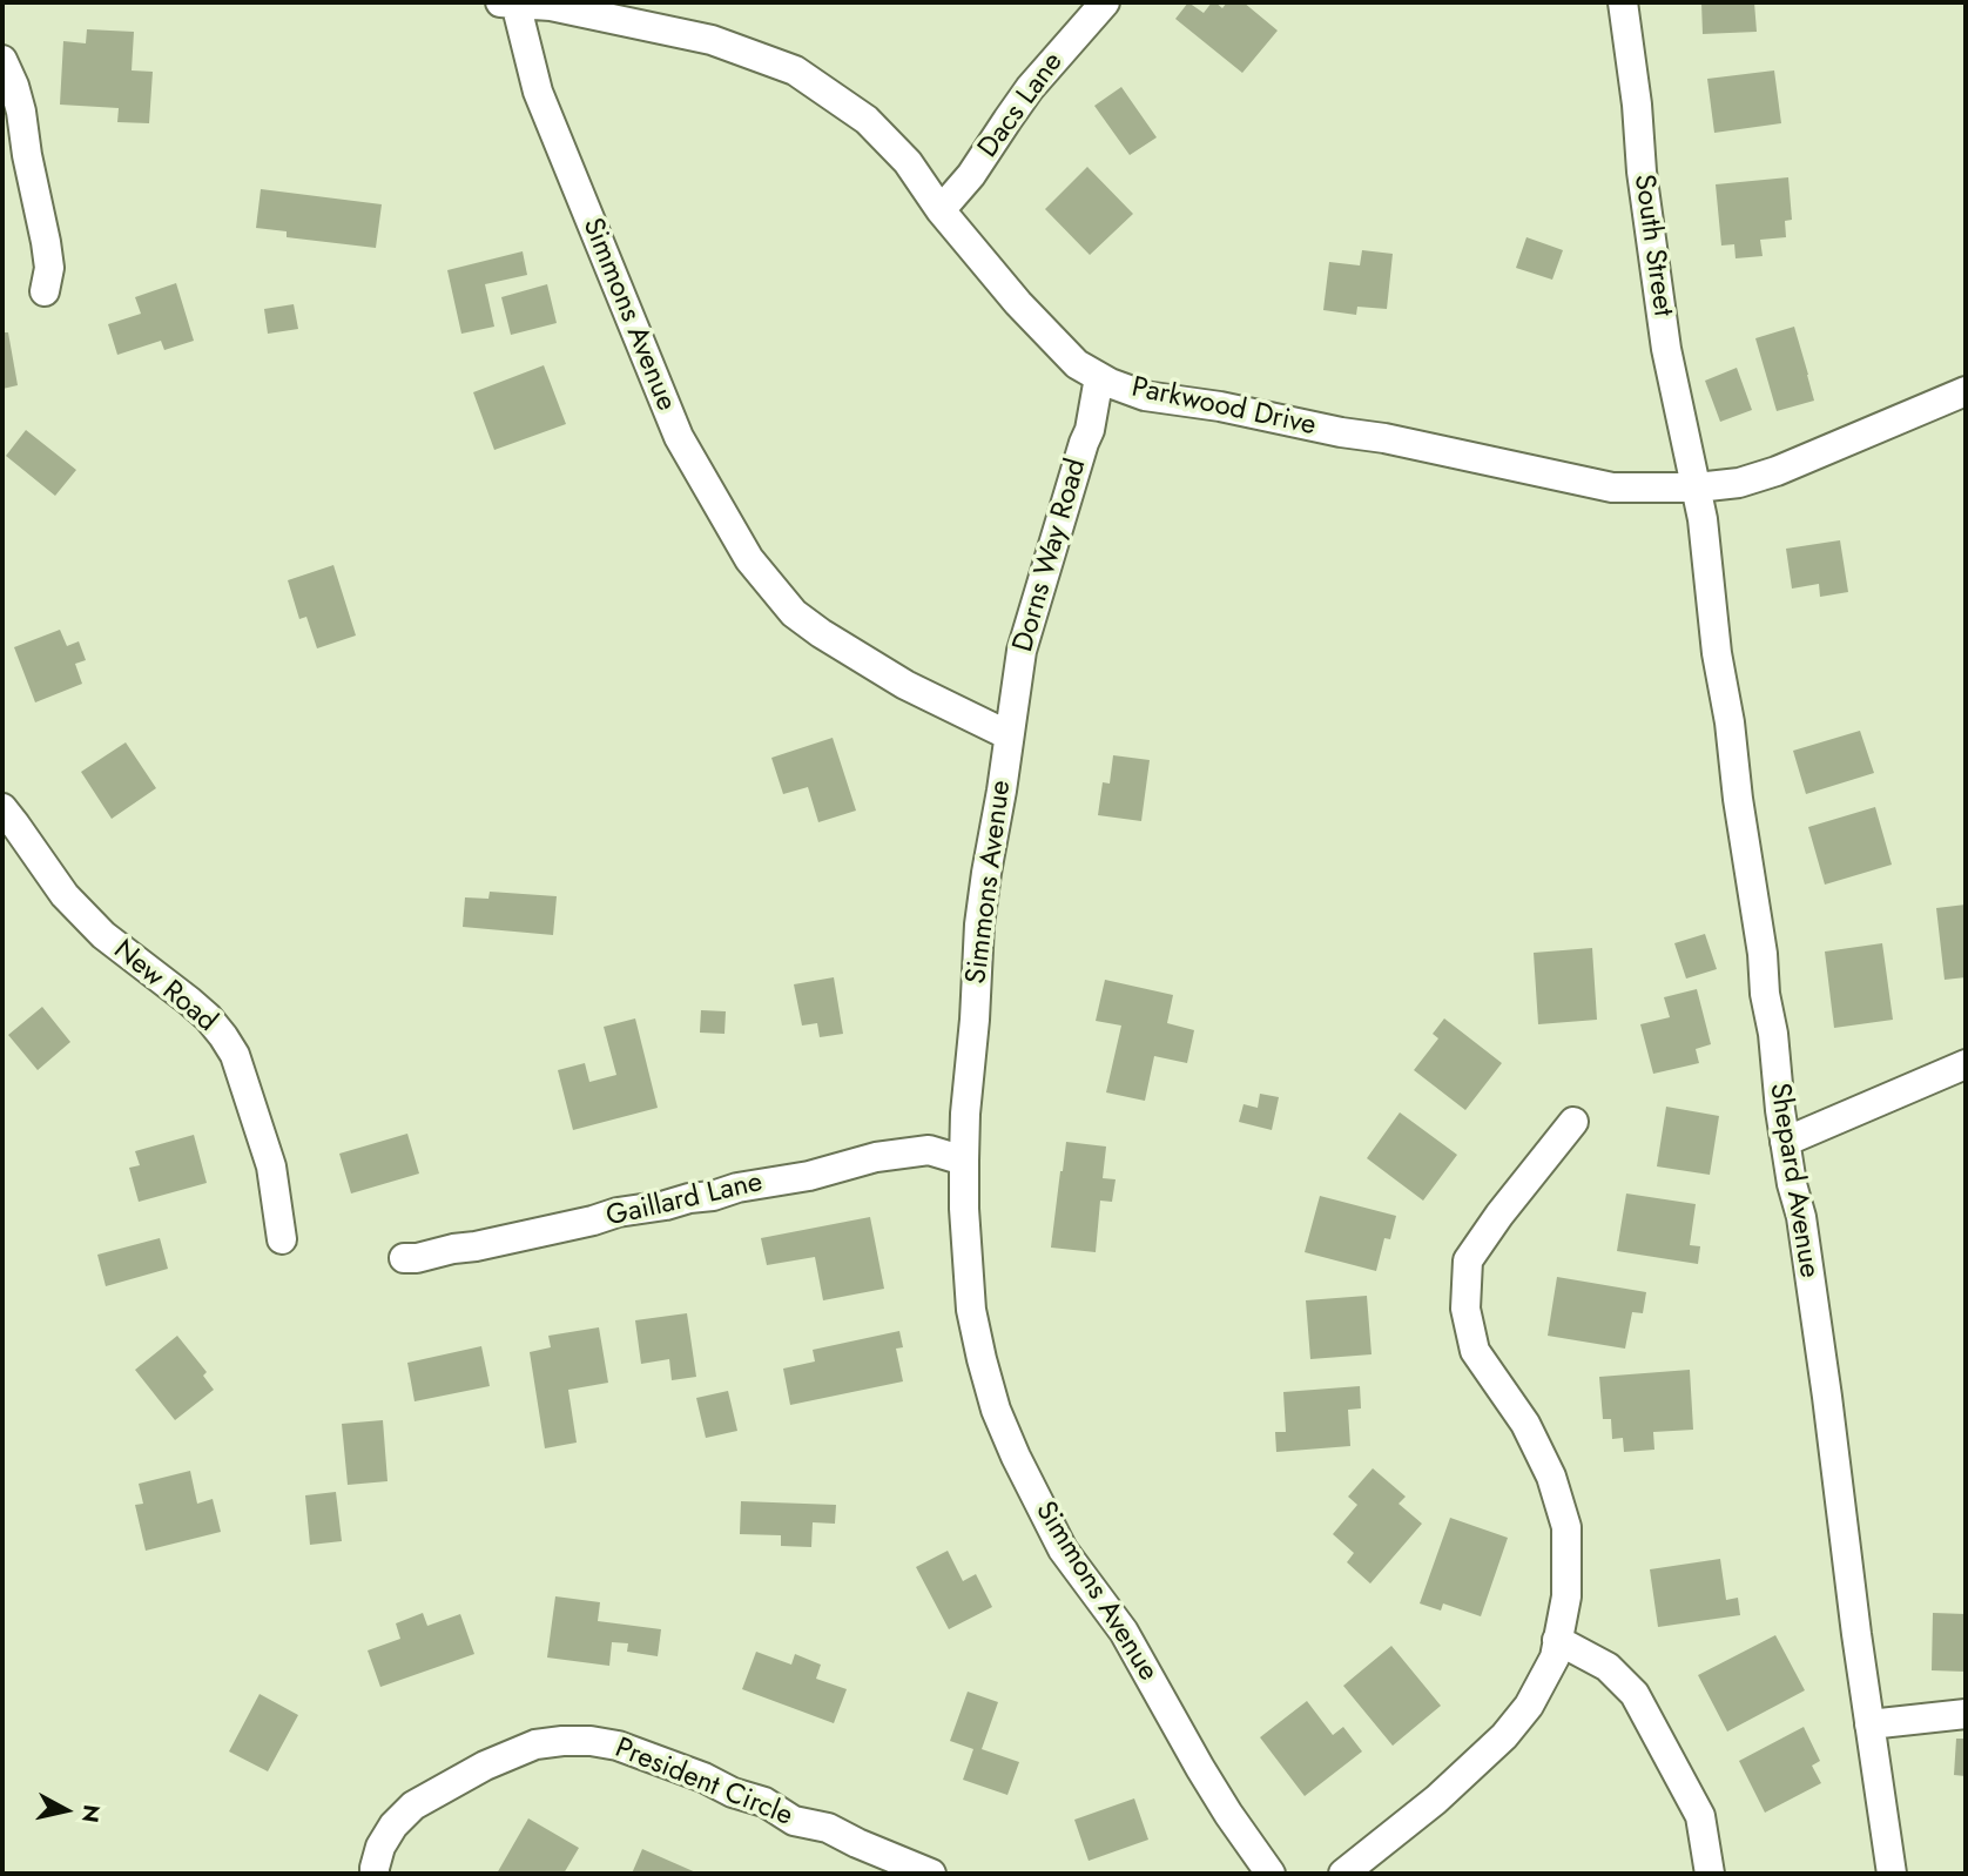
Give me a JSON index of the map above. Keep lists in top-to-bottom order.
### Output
{
  "streets": {
    "street": [
      "Dacs Lane",
      "South Street",
      "Simmons Avenue",
      "Parkwood Drive",
      "Dorns Way Road",
      "New Road",
      "Shepard Avenue",
      "Gaillard Lane",
      "President Circle"
    ]
  },
  "crossings": [
    ["Dacs Lane", "Parkwood Drive"],
    ["South Street", "Parkwood Drive"],
    ["South Street", "Shepard Avenue"],
    ["Simmons Avenue", "Parkwood Drive"],
    ["Simmons Avenue", "Dorns Way Road"],
    ["Simmons Avenue", "Gaillard Lane"],
    ["Parkwood Drive", "Dorns Way Road"],
    ["Parkwood Drive", "Shepard Avenue"]
  ],
  "north": "right"
}
